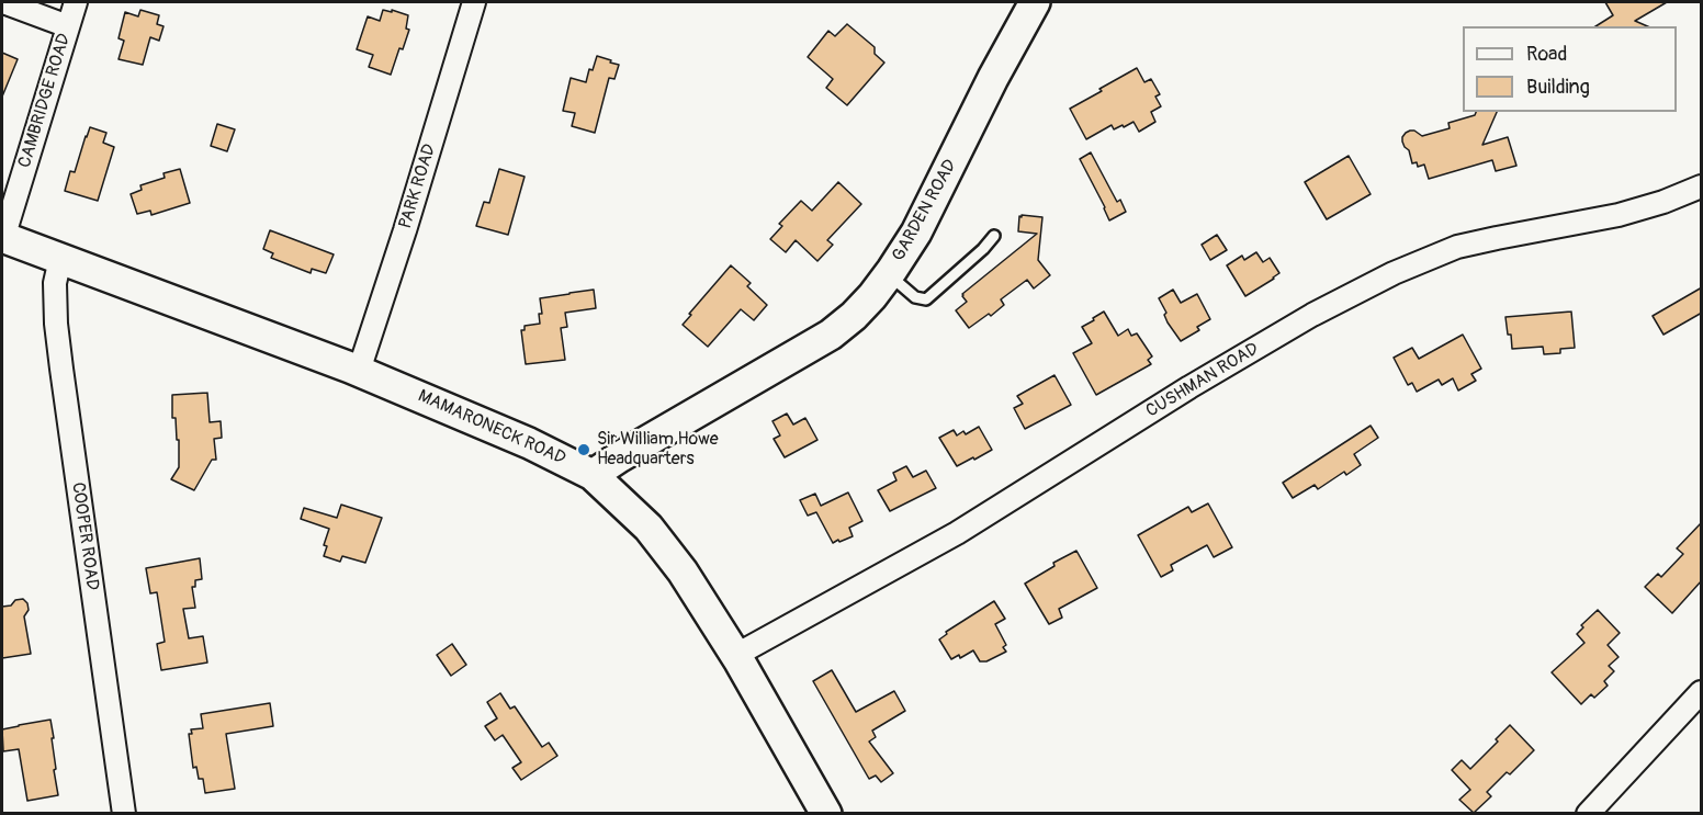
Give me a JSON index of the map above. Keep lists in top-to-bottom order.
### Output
{
  "streets": {
    "street": [
      "CAMBRIDGE ROAD",
      "PARK ROAD",
      "GARDEN ROAD",
      "CUSHMAN ROAD",
      "MAMARONECK ROAD",
      "COOPER ROAD"
    ]
  },
  "crossings": [
    ["CAMBRIDGE ROAD", "MAMARONECK ROAD"],
    ["PARK ROAD", "MAMARONECK ROAD"],
    ["GARDEN ROAD", "MAMARONECK ROAD"],
    ["CUSHMAN ROAD", "MAMARONECK ROAD"],
    ["MAMARONECK ROAD", "COOPER ROAD"]
  ],
  "places": ["Sir William Howe Headquarters"],
  "legend": ["Road", "Building"]
}
